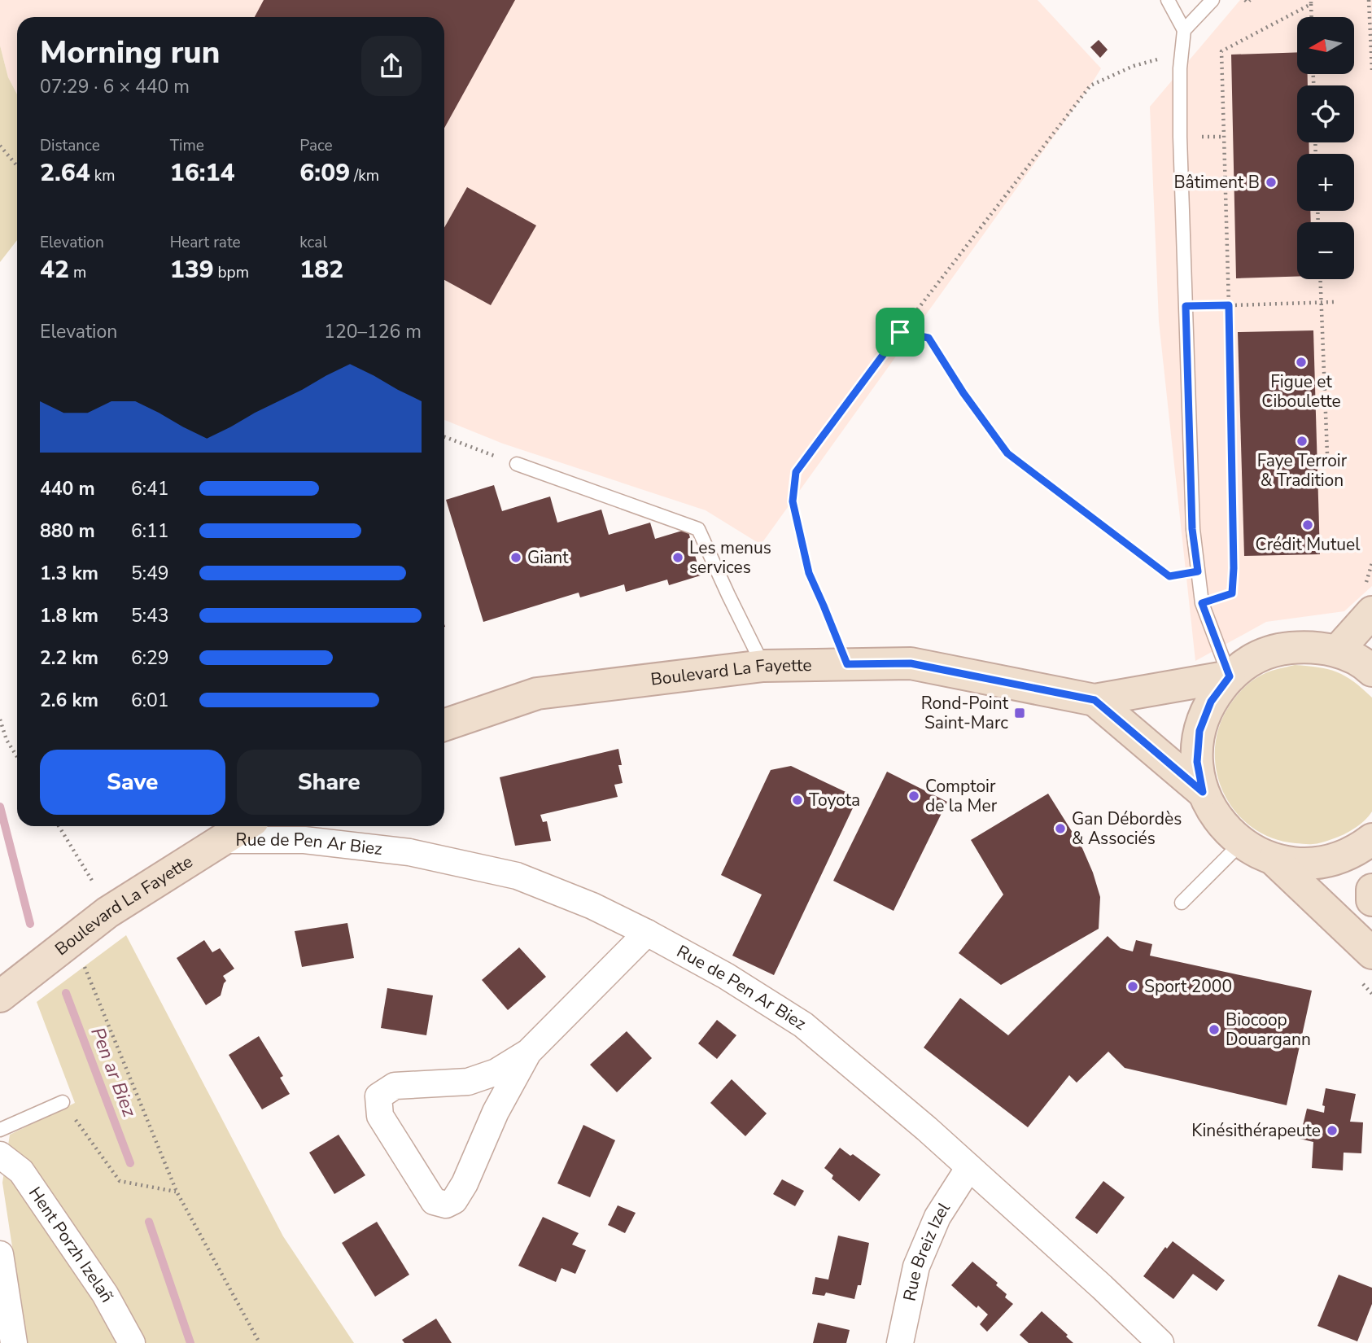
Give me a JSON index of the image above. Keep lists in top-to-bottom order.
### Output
{
  "streets": {
    "main road": ["Boulevard La Fayette"],
    "street": ["Rue de Pen Ar Biez", "Hent Porzh Izelañ", "Rue Breiz Izel"]
  },
  "crossings": [
    ["Boulevard La Fayette", "Rue de Pen Ar Biez"],
    ["Rue de Pen Ar Biez", "Rue Breiz Izel"]
  ],
  "water": ["Pen ar Biez"],
  "places": {
    "other": [
      "Bâtiment B",
      "Figue et Ciboulette",
      "Faye Terroir & Tradition",
      "Crédit Mutuel",
      "Giant",
      "Les menus services",
      "Comptoir de la Mer",
      "Toyota",
      "Gan Débordès & Associés",
      "Sport 2000",
      "Biocoop Douargann",
      "Kinésithérapeute"
    ],
    "transit": ["Rond-Point Saint-Marc"]
  },
  "north": "left",
  "page": {
    "map_buttons": ["+", "−"],
    "heading": ["Morning run", "07:29 · 6 × 440 m"],
    "stats": [
      ["Distance", "2.64 km"],
      ["Time", "16:14"],
      ["Pace", "6:09 /km"],
      ["Elevation", "42 m"],
      ["Heart rate", "139 bpm"],
      ["kcal", "182"]
    ],
    "chart": ["Elevation", "120–126 m"],
    "list": [
      {
        "name": "440 m",
        "note": "6:41"
      },
      {
        "name": "880 m",
        "note": "6:11"
      },
      {
        "name": "1.3 km",
        "note": "5:49"
      },
      {
        "name": "1.8 km",
        "note": "5:43"
      },
      {
        "name": "2.2 km",
        "note": "6:29"
      },
      {
        "name": "2.6 km",
        "note": "6:01"
      }
    ],
    "buttons": ["Save", "Share"]
  }
}
